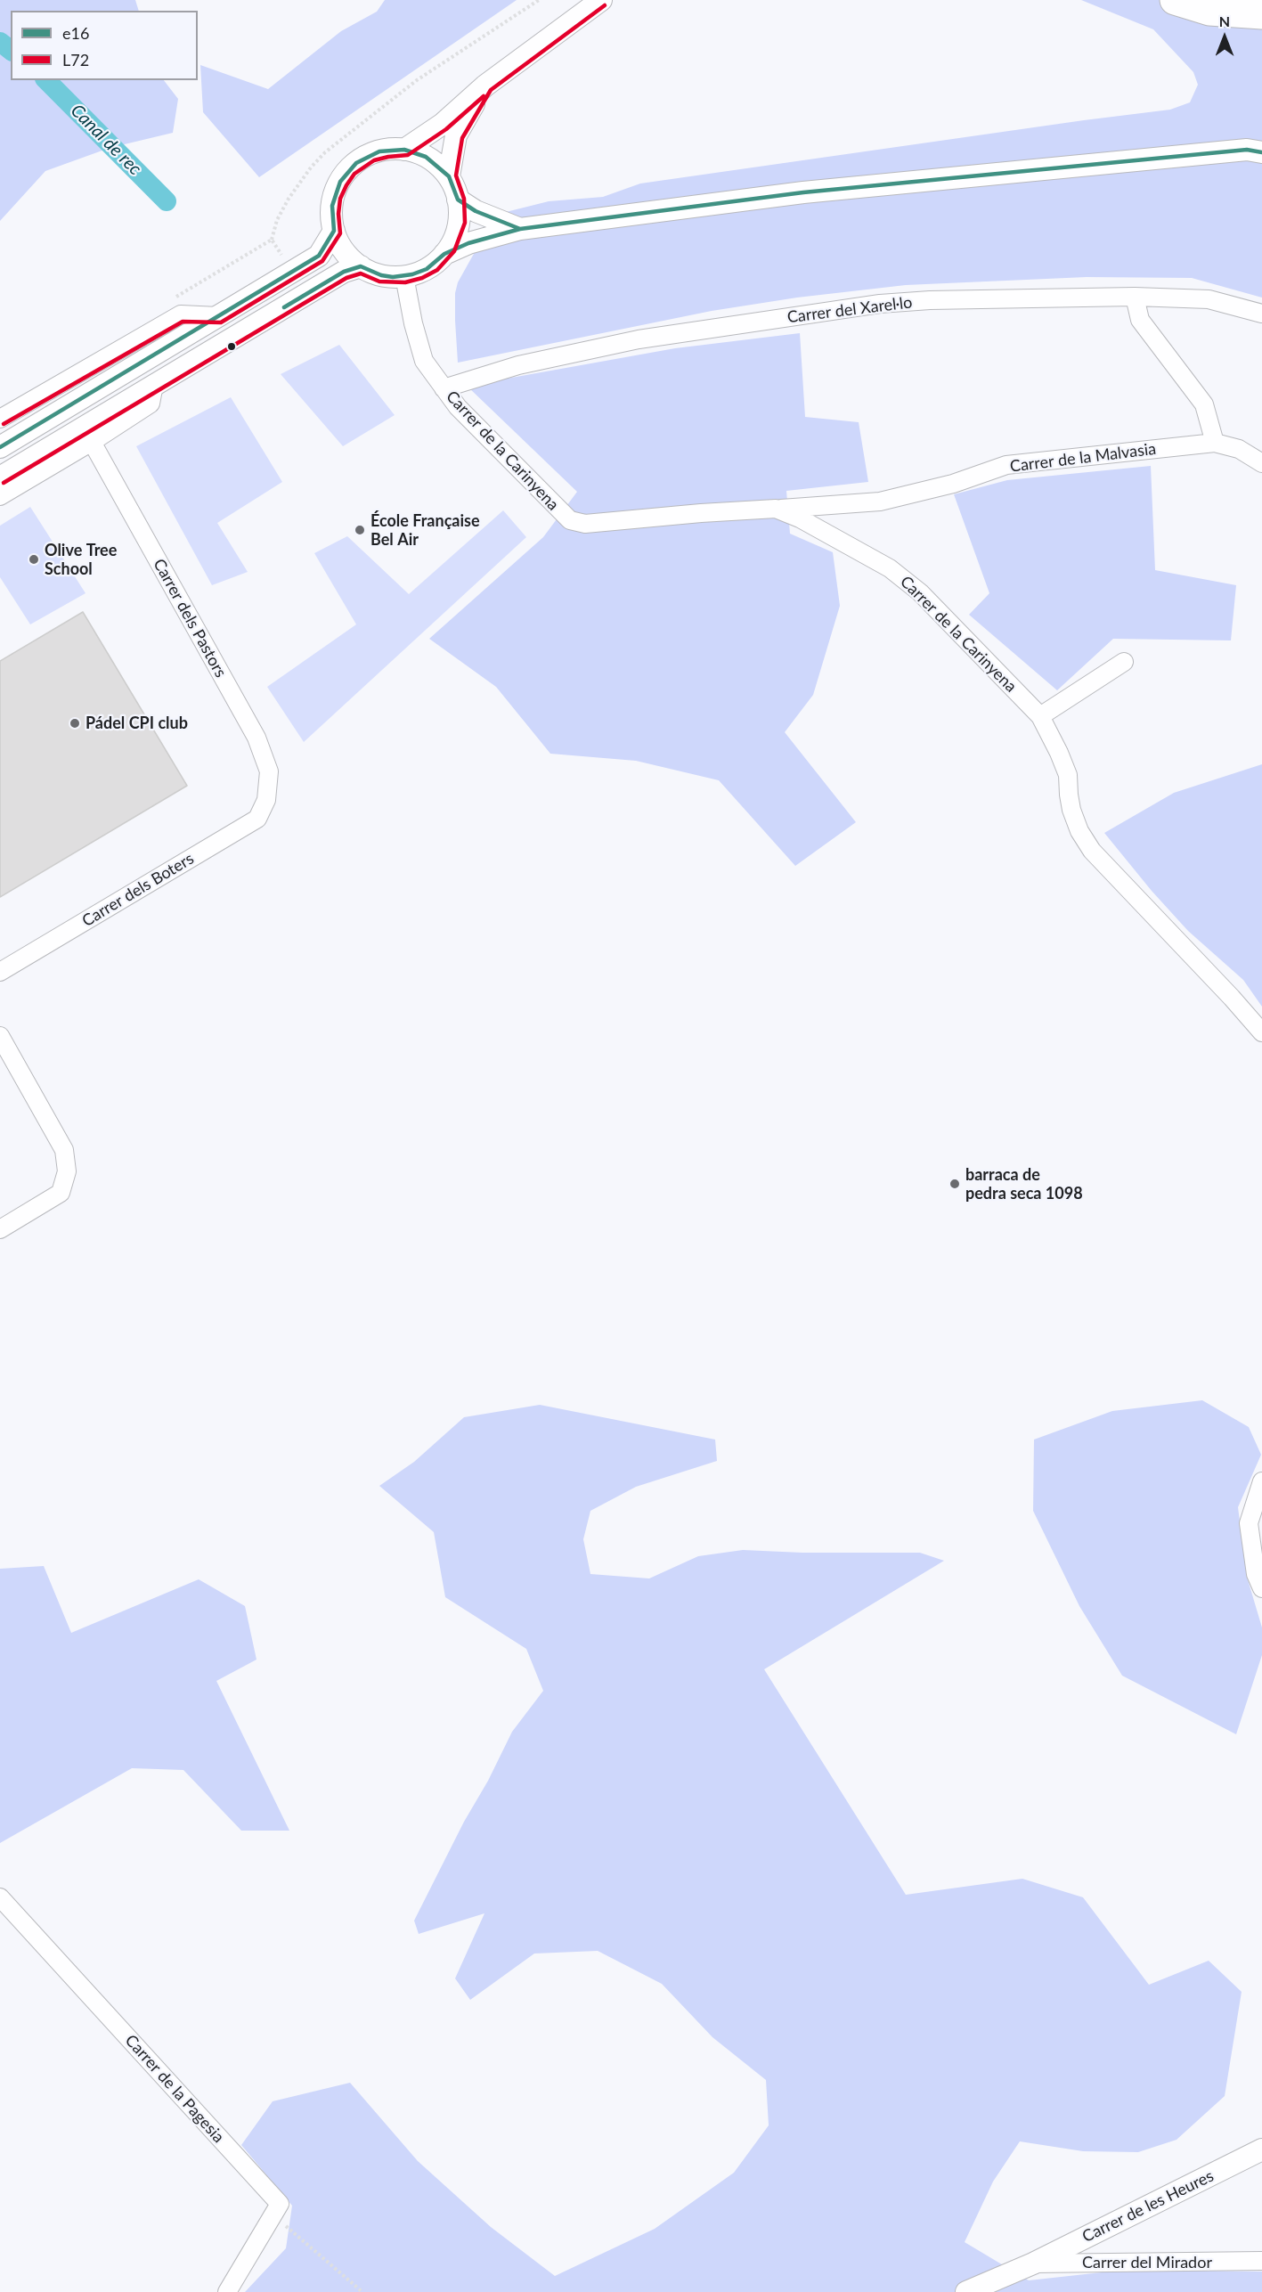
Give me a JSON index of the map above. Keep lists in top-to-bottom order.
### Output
{
  "streets": {
    "street": [
      "Carrer del Xarel·lo",
      "Carrer de la Carinyena",
      "Carrer de la Malvasia",
      "Carrer dels Pastors",
      "Carrer dels Boters",
      "Carrer de la Pagesia",
      "Carrer de les Heures",
      "Carrer del Mirador"
    ]
  },
  "crossings": [
    ["Carrer del Xarel·lo", "Carrer de la Carinyena"],
    ["Carrer de la Carinyena", "Carrer de la Malvasia"],
    ["Carrer dels Pastors", "Carrer dels Boters"],
    ["Carrer de les Heures", "Carrer del Mirador"]
  ],
  "water": ["Canal de rec"],
  "places": [
    "École Française Bel Air",
    "Olive Tree School",
    "Pádel CPI club",
    "barraca de pedra seca 1098"
  ],
  "lines": ["transit line L72", "transit line e16"],
  "legend": ["e16", "L72"],
  "north": "top"
}
